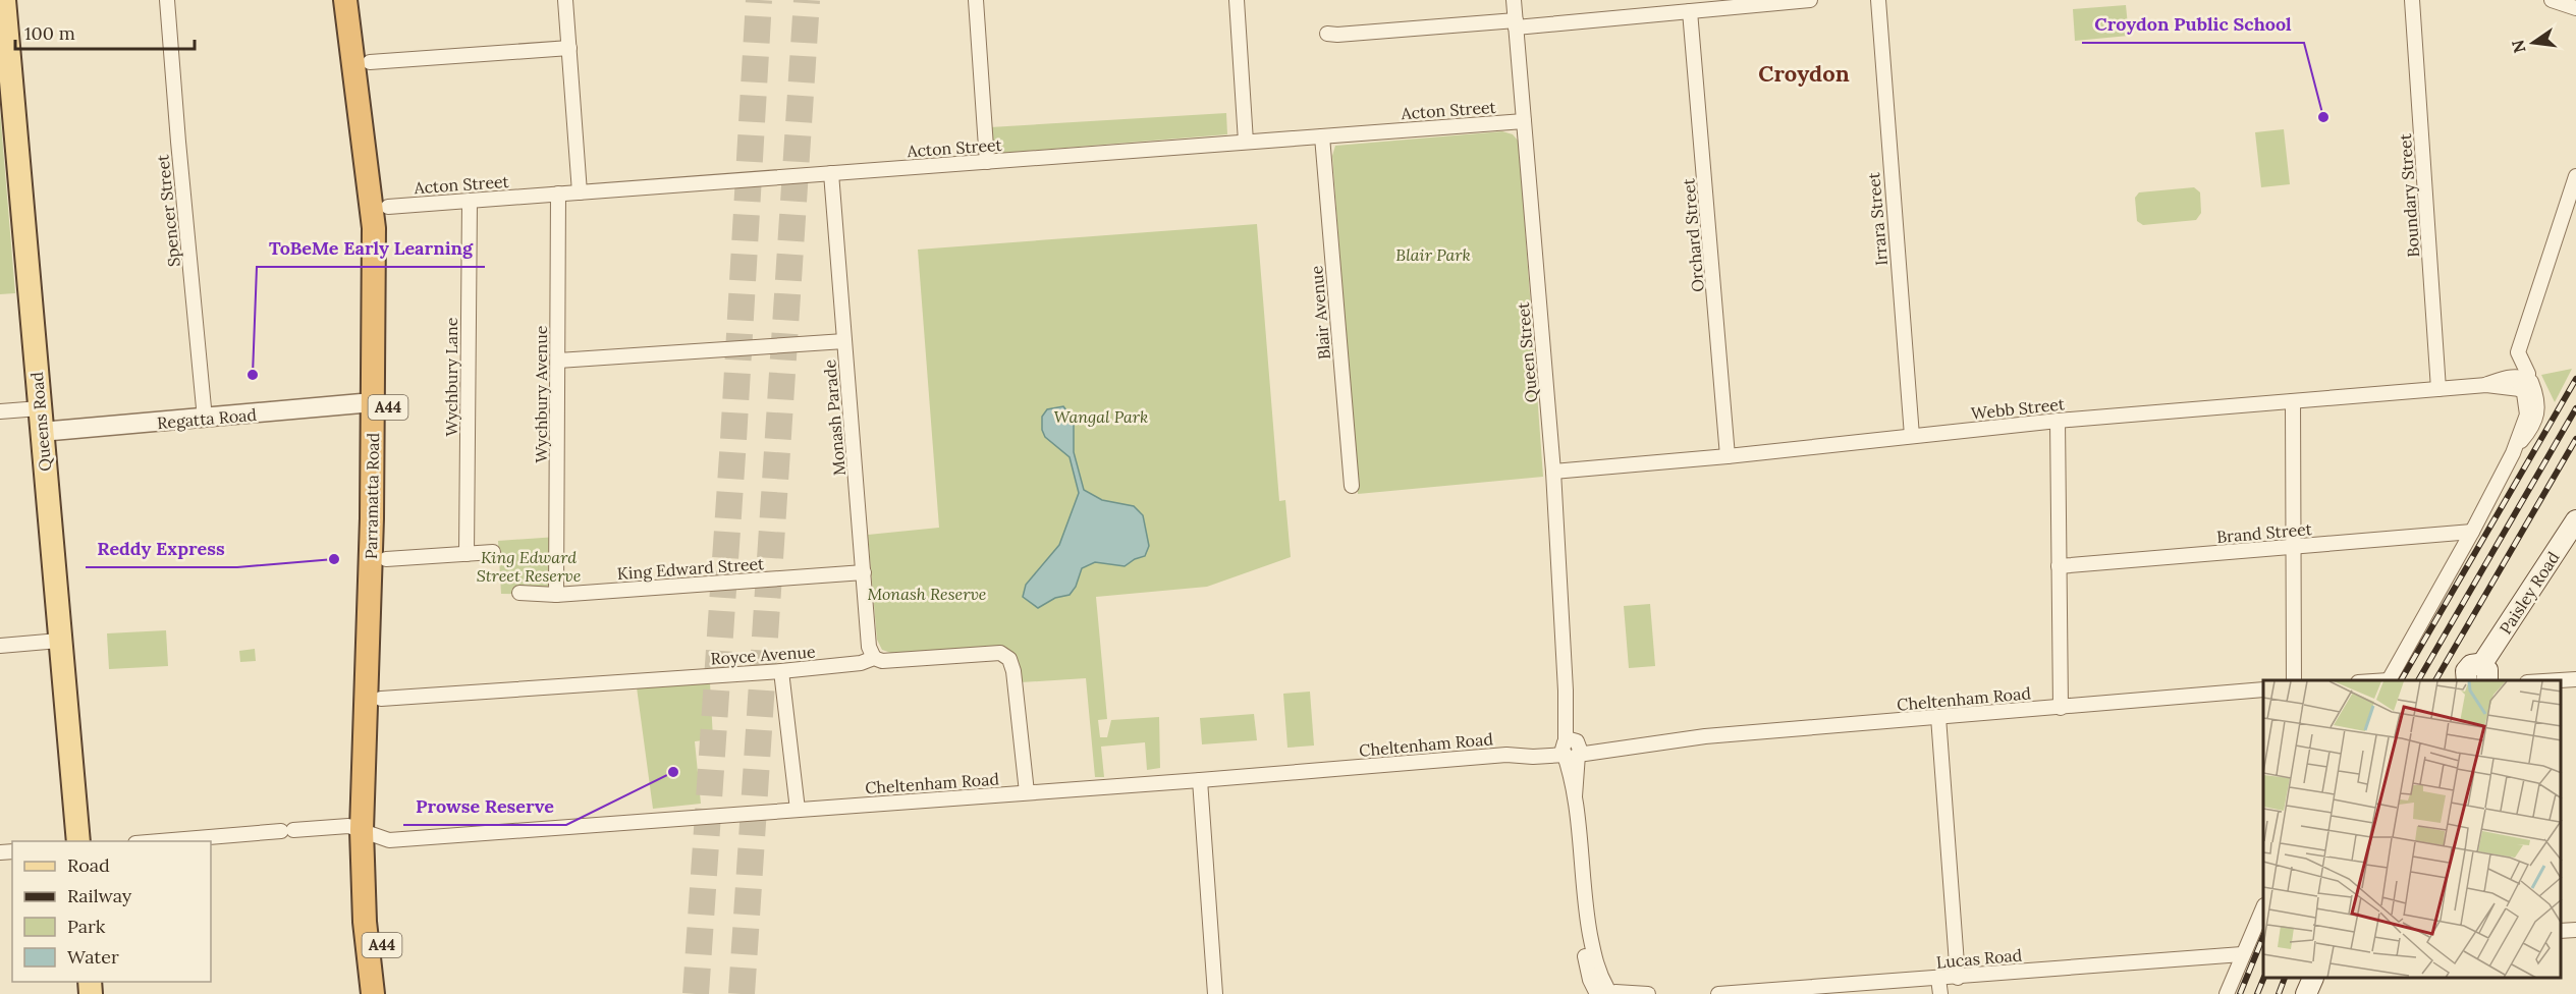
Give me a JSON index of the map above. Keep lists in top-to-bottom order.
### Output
{
  "streets": {
    "highway": ["A44", "Parramatta Road"],
    "main road": ["Queens Road", "Paisley Road"],
    "street": [
      "Acton Street",
      "Boundary Street",
      "Spencer Street",
      "Irrara Street",
      "Orchard Street",
      "Blair Avenue",
      "Queen Street",
      "Wychbury Lane",
      "Wychbury Avenue",
      "Webb Street",
      "Monash Parade",
      "Regatta Road",
      "Brand Street",
      "King Edward Street",
      "Royce Avenue",
      "Cheltenham Road",
      "Lucas Road"
    ]
  },
  "crossings": [
    ["Acton Street", "Blair Avenue"],
    ["Acton Street", "Queen Street"],
    ["Acton Street", "Wychbury Lane"],
    ["Acton Street", "Wychbury Avenue"],
    ["Acton Street", "Monash Parade"],
    ["Acton Street", "Parramatta Road"],
    ["Boundary Street", "Webb Street"],
    ["Spencer Street", "Regatta Road"],
    ["Irrara Street", "Webb Street"],
    ["Orchard Street", "Webb Street"],
    ["Queen Street", "Webb Street"],
    ["Queen Street", "Cheltenham Road"],
    ["Wychbury Avenue", "King Edward Street"],
    ["Monash Parade", "King Edward Street"],
    ["Monash Parade", "Royce Avenue"],
    ["Regatta Road", "Queens Road"],
    ["Regatta Road", "Parramatta Road"],
    ["Parramatta Road", "Royce Avenue"],
    ["Parramatta Road", "Cheltenham Road"],
    ["Royce Avenue", "Cheltenham Road"]
  ],
  "districts": ["Croydon"],
  "parks": [
    "Blair Park",
    "Wangal Park",
    "King Edward Street Reserve",
    "Monash Reserve"
  ],
  "places": [
    "Croydon Public School",
    "ToBeMe Early Learning",
    "Reddy Express",
    "Prowse Reserve"
  ],
  "legend": [
    "Road",
    "Railway",
    "Park",
    "Water"
  ],
  "scale_bar": "100 m",
  "north": "left"
}
